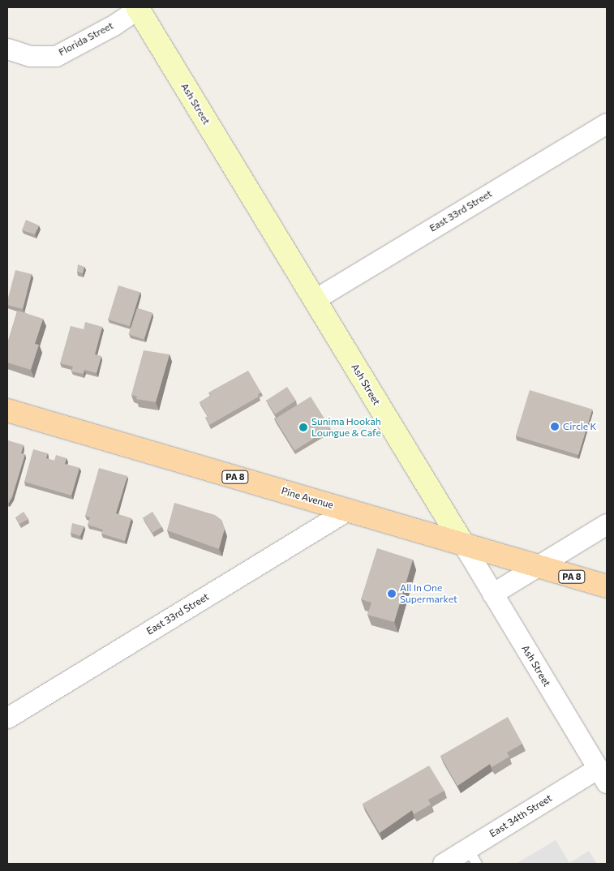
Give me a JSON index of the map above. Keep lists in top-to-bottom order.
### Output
{
  "streets": {
    "main road": ["PA 8", "Pine Avenue"],
    "street": [
      "Florida Street",
      "Ash Street",
      "East 33rd Street",
      "East 34th Street"
    ]
  },
  "crossings": [
    ["Florida Street", "Ash Street"],
    ["Ash Street", "East 33rd Street"],
    ["Ash Street", "Pine Avenue"],
    ["Ash Street", "East 34th Street"],
    ["East 33rd Street", "Pine Avenue"]
  ],
  "places": ["Circle K", "Sunima Hookah Loungue & Cafe", "All In One Supermarket"]
}
